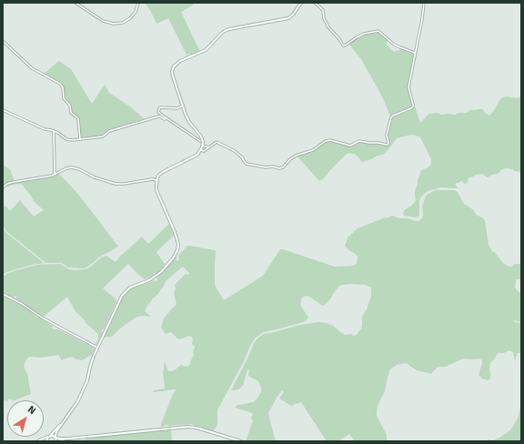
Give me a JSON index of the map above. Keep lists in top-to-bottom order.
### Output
{
  "north": "top right"
}
